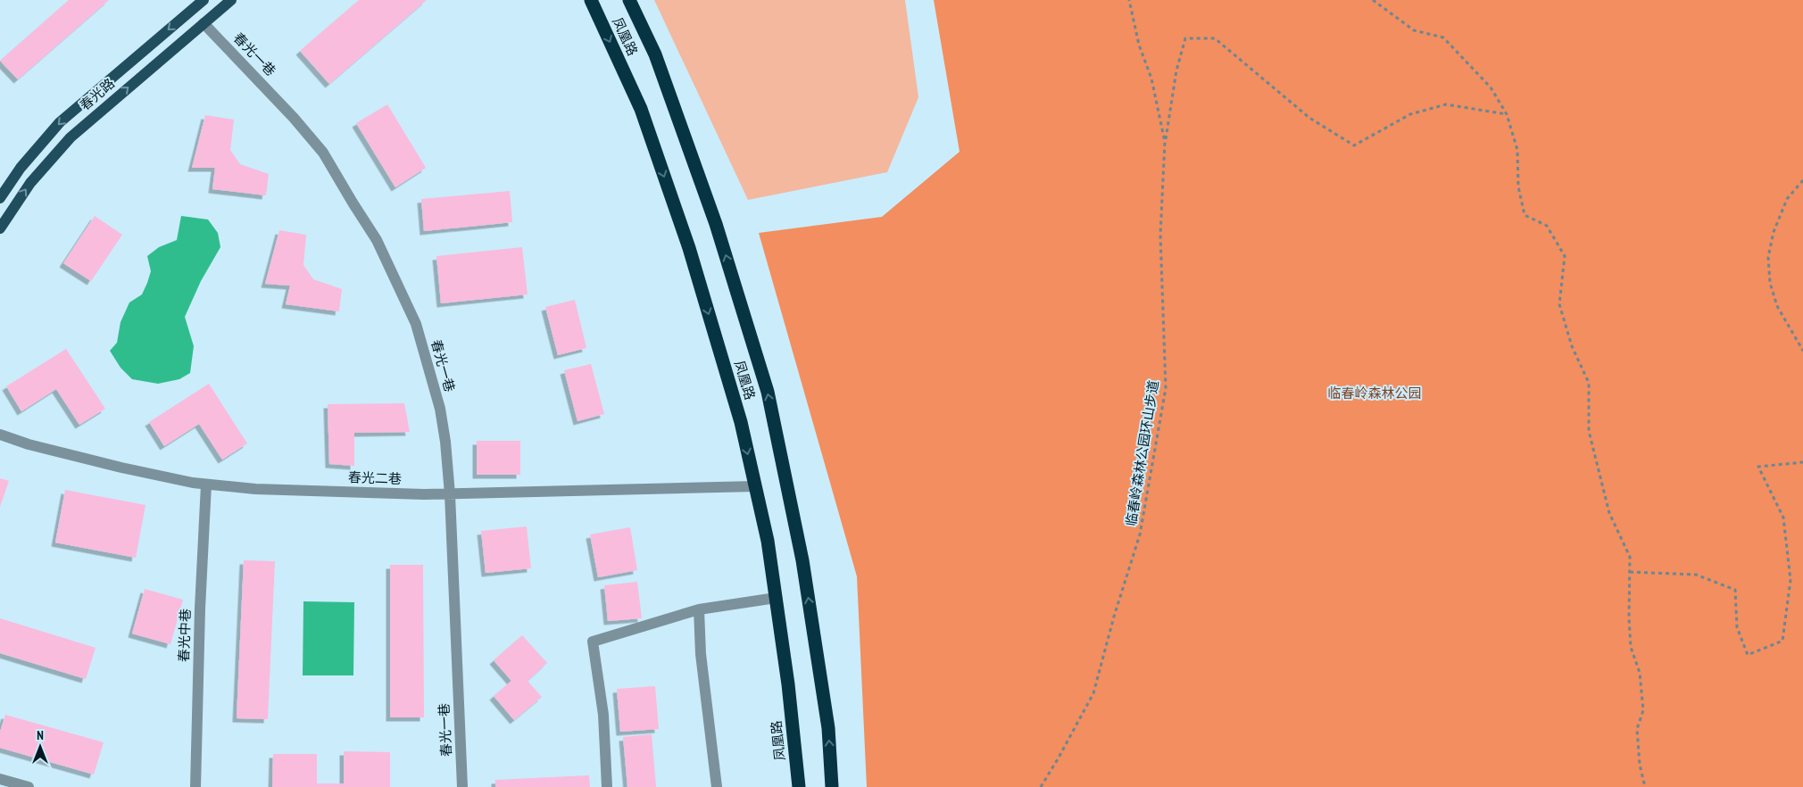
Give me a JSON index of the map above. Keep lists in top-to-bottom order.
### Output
{
  "streets": {
    "highway": ["凤凰路"],
    "main road": ["春光路"],
    "street": ["春光一巷", "春光二巷", "春光中巷"],
    "path": ["临春岭森林公园环山步道"]
  },
  "crossings": [
    ["凤凰路", "春光二巷"],
    ["春光一巷", "春光路"],
    ["春光一巷", "春光二巷"],
    ["春光二巷", "春光中巷"]
  ],
  "parks": ["临春岭森林公园"],
  "north": "top"
}
